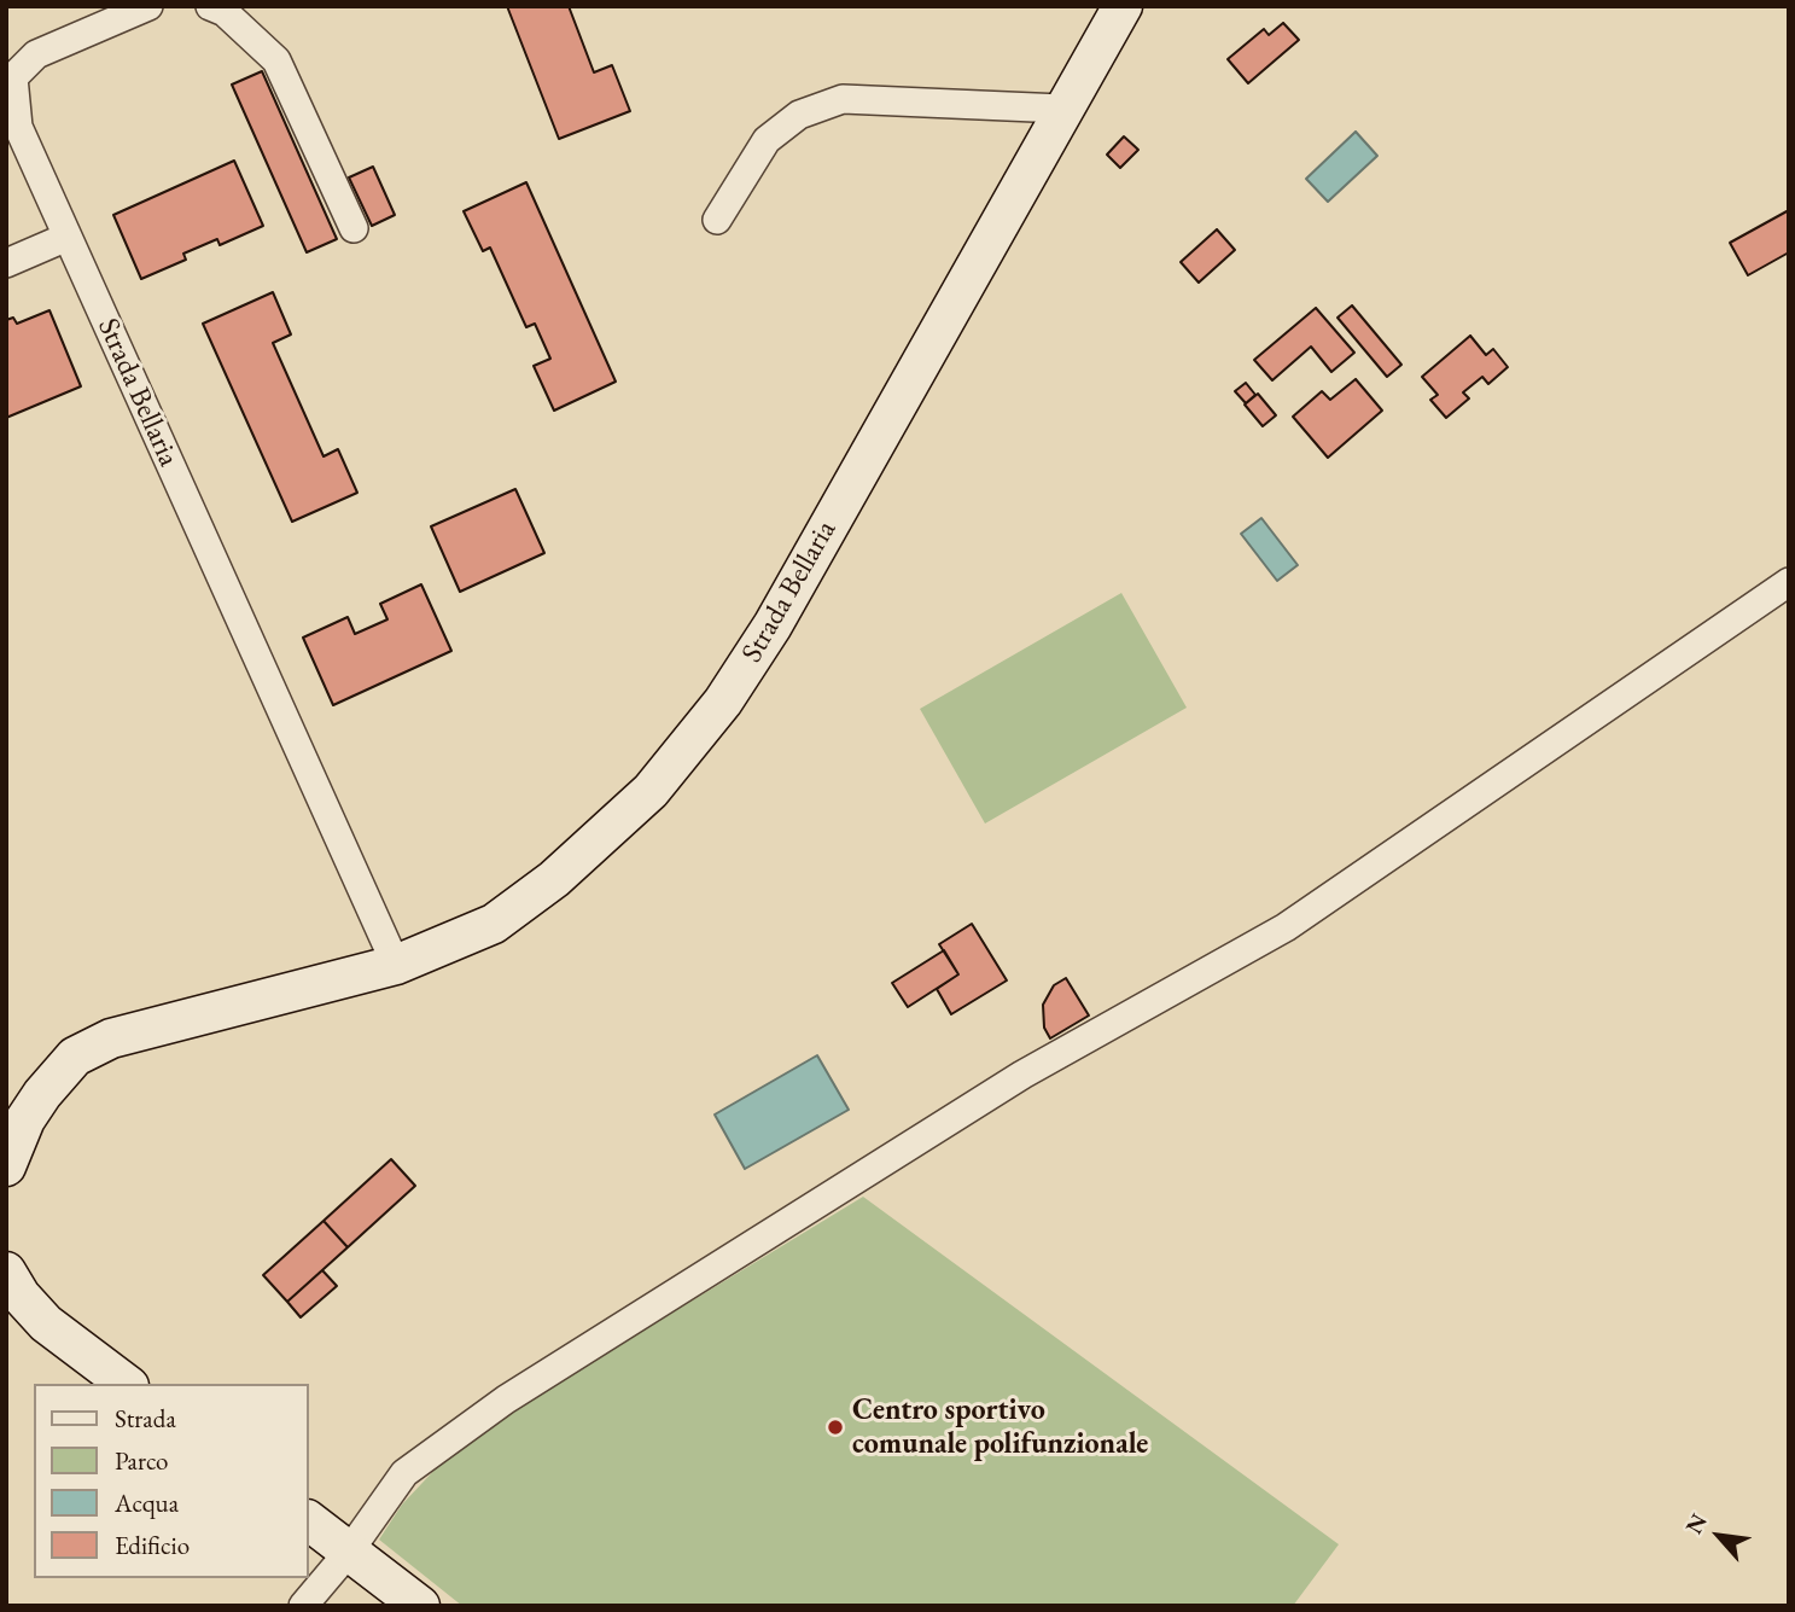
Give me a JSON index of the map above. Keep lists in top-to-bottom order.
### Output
{
  "streets": {
    "street": ["Strada Bellaria"]
  },
  "places": ["Centro sportivo comunale polifunzionale"],
  "legend": [
    "Strada",
    "Parco",
    "Acqua",
    "Edificio"
  ],
  "north": "top left"
}
